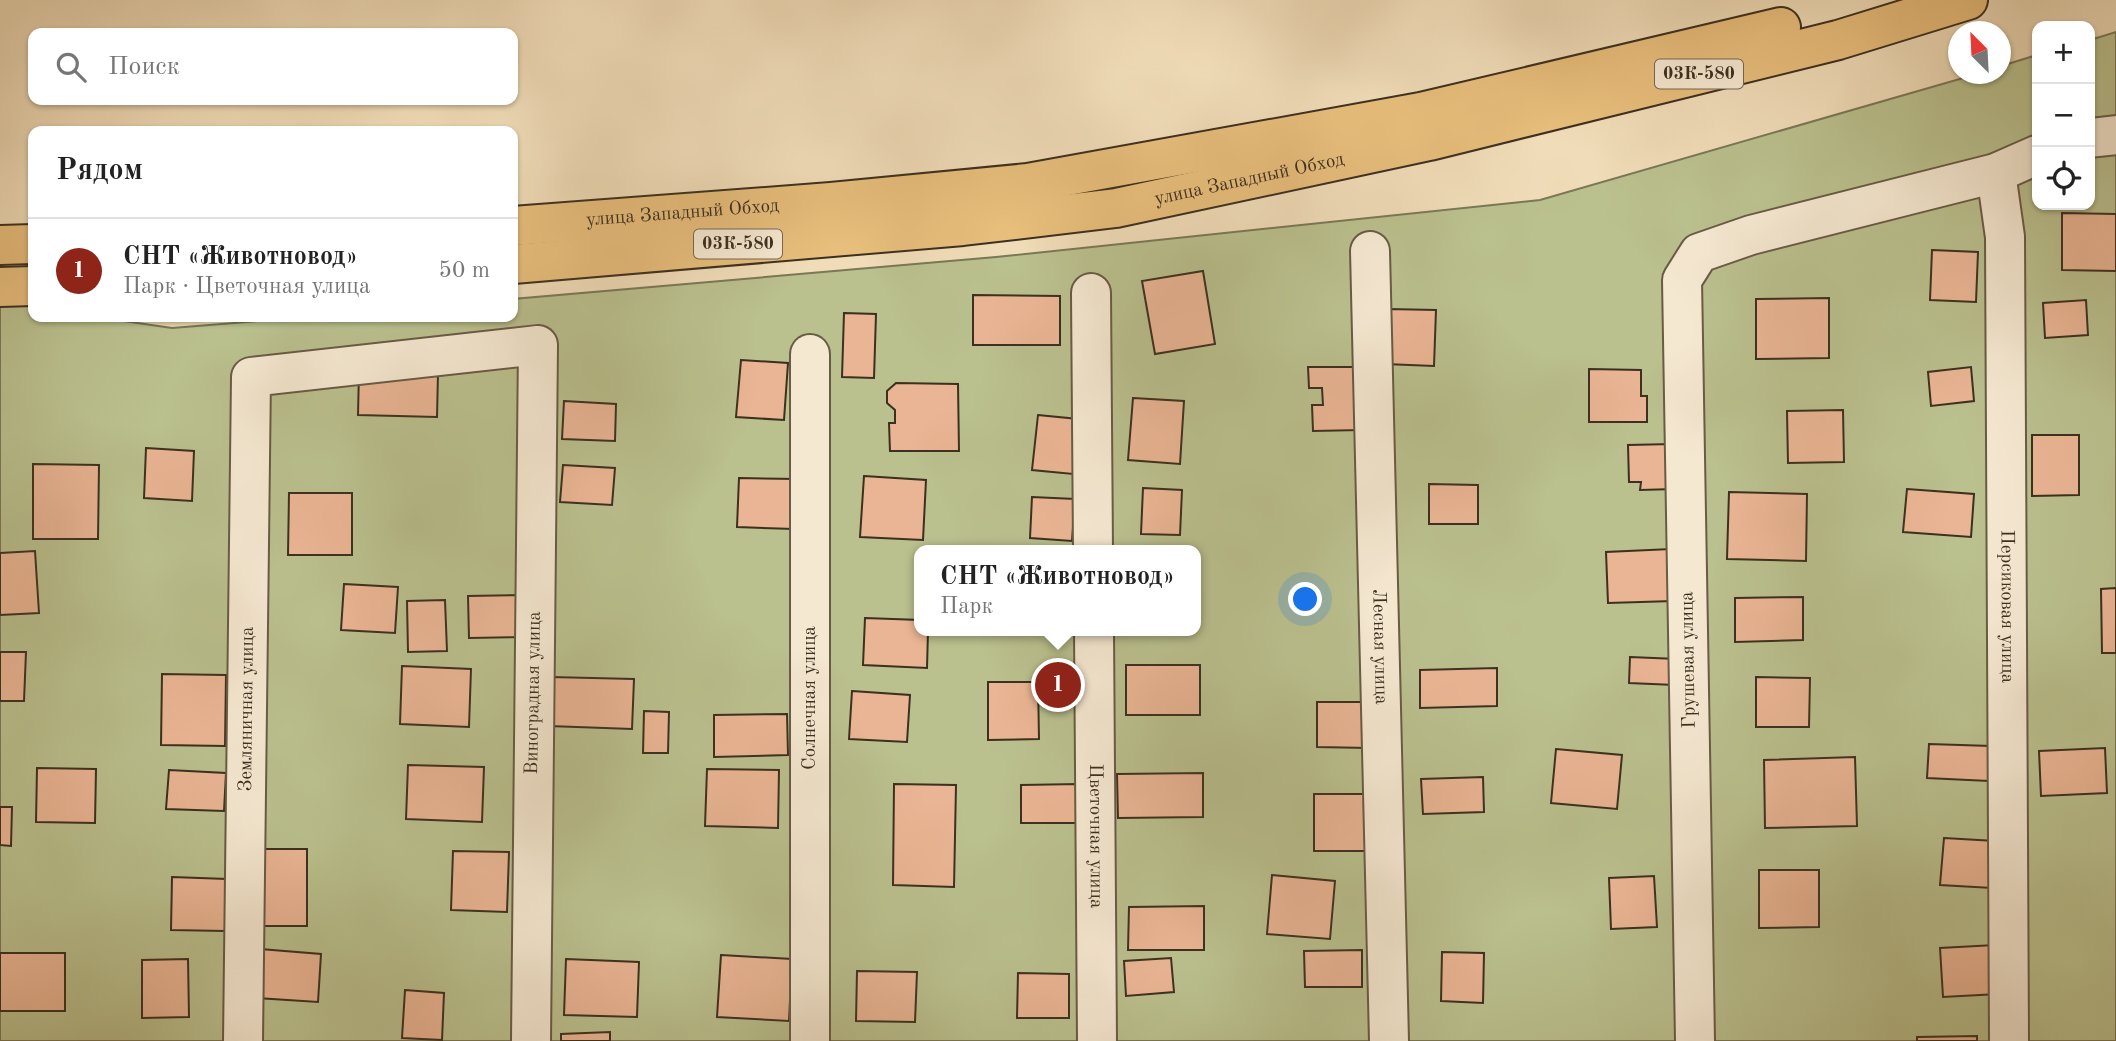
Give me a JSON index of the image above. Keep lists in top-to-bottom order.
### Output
{
  "streets": {
    "highway": ["03К-580", "улица Западный Обход"],
    "street": [
      "Персиковая улица",
      "Лесная улица",
      "Грушевая улица",
      "Виноградная улица",
      "Солнечная улица",
      "Земляничная улица",
      "Цветочная улица"
    ]
  },
  "crossings": [
    ["Персиковая улица", "Грушевая улица"],
    ["Виноградная улица", "Земляничная улица"]
  ],
  "north": "top left",
  "page": {
    "map_buttons": ["+", "−"],
    "search": "Поиск",
    "heading": "Рядом",
    "list": [
      {
        "mark": "1",
        "name": "СНТ «Животновод»",
        "note": "Парк · Цветочная улица",
        "value": "50 m"
      }
    ],
    "popup": ["СНТ «Животновод»", "Парк"],
    "pins": "1"
  }
}
